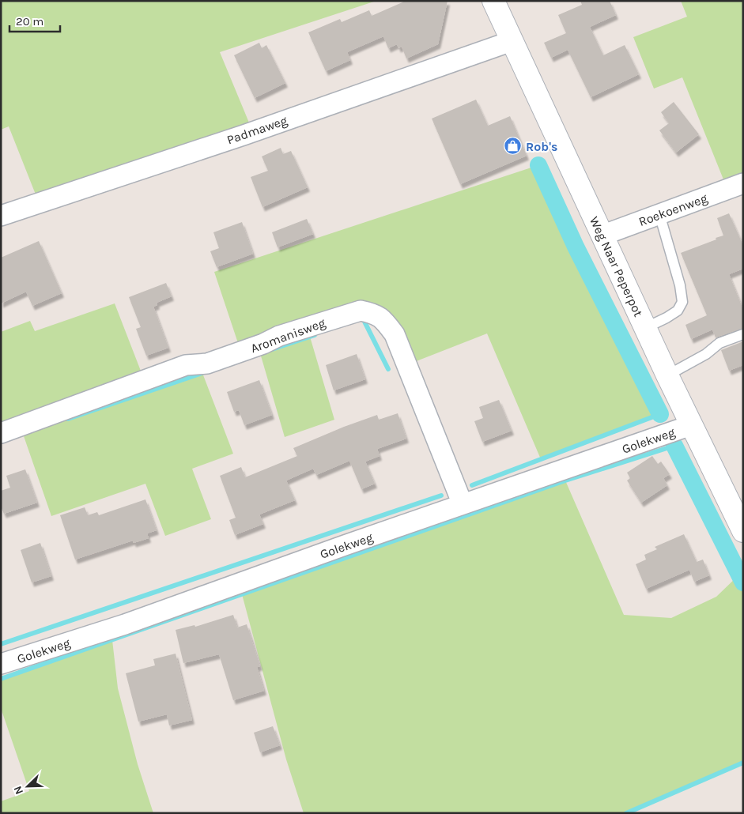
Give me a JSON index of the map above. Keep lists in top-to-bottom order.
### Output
{
  "streets": {
    "street": [
      "Padmaweg",
      "Roekoenweg",
      "Weg Naar Peperpot",
      "Aromanisweg",
      "Golekweg"
    ]
  },
  "crossings": [
    ["Padmaweg", "Weg Naar Peperpot"],
    ["Roekoenweg", "Weg Naar Peperpot"],
    ["Weg Naar Peperpot", "Golekweg"],
    ["Aromanisweg", "Golekweg"]
  ],
  "places": {
    "shop": ["Rob's"]
  },
  "scale_bar": "20 m",
  "north": "bottom left"
}
